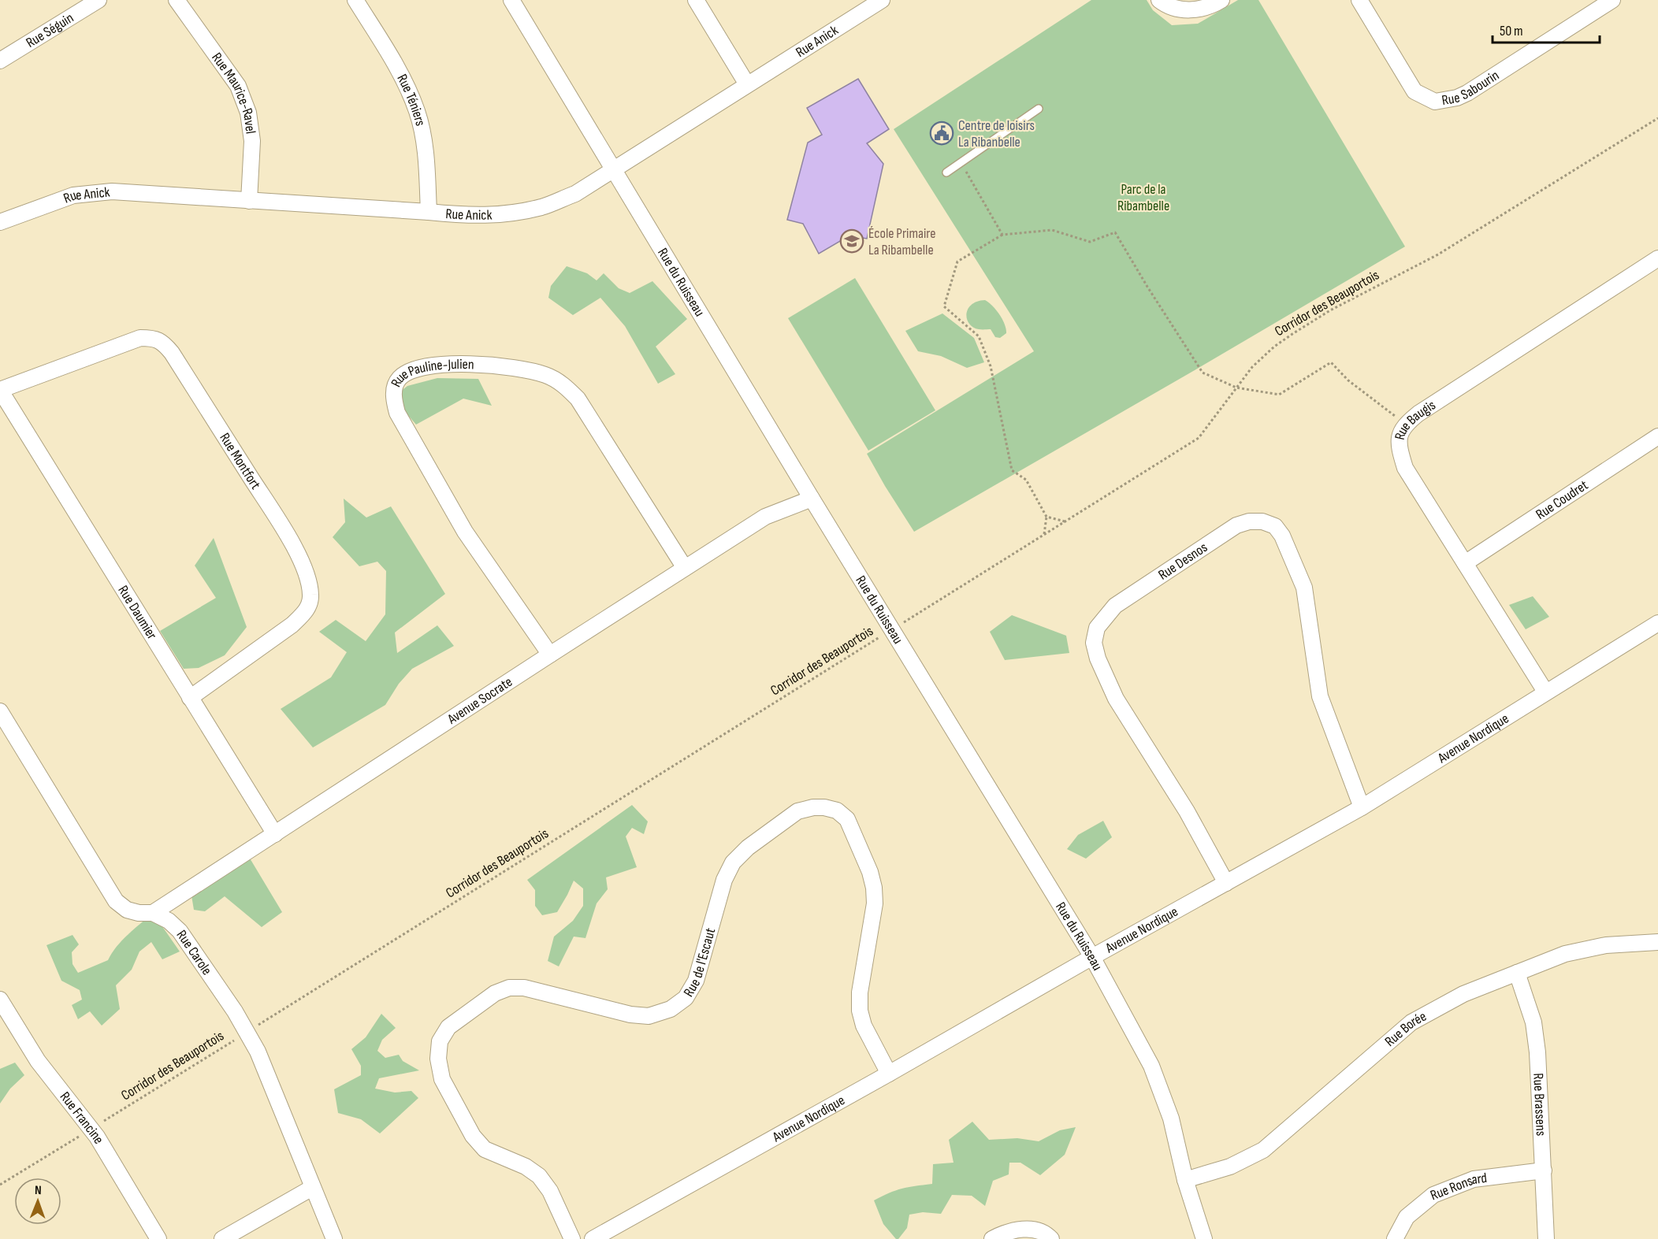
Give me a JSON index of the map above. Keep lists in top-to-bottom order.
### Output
{
  "streets": {
    "street": [
      "Rue Séguin",
      "Rue Anick",
      "Rue Sabourin",
      "Rue Maurice-Ravel",
      "Rue Téniers",
      "Rue du Ruisseau",
      "Rue Pauline-Julien",
      "Rue Baugis",
      "Rue Montfort",
      "Rue Coudret",
      "Rue Desnos",
      "Rue Daumier",
      "Avenue Socrate",
      "Avenue Nordique",
      "Rue Carole",
      "Rue de l'Escaut",
      "Rue Borée",
      "Rue Brassens",
      "Rue Francine",
      "Rue Ronsard"
    ],
    "path": ["Corridor des Beauportois"]
  },
  "crossings": [
    ["Rue Anick", "Rue Maurice-Ravel"],
    ["Rue Anick", "Rue Téniers"],
    ["Rue Anick", "Rue du Ruisseau"],
    ["Rue du Ruisseau", "Corridor des Beauportois"],
    ["Rue du Ruisseau", "Avenue Socrate"],
    ["Rue du Ruisseau", "Avenue Nordique"],
    ["Rue du Ruisseau", "Rue Borée"],
    ["Corridor des Beauportois", "Rue Carole"],
    ["Corridor des Beauportois", "Rue Francine"],
    ["Rue Pauline-Julien", "Avenue Socrate"],
    ["Rue Baugis", "Rue Coudret"],
    ["Rue Baugis", "Avenue Nordique"],
    ["Rue Montfort", "Rue Daumier"],
    ["Rue Desnos", "Avenue Nordique"],
    ["Rue Daumier", "Avenue Socrate"],
    ["Avenue Socrate", "Rue Carole"],
    ["Avenue Nordique", "Rue de l'Escaut"],
    ["Rue Borée", "Rue Brassens"],
    ["Rue Brassens", "Rue Ronsard"]
  ],
  "parks": ["Parc de la Ribambelle"],
  "places": {
    "public building": ["Centre de loisirs La Ribanbelle"],
    "school or university": ["École Primaire La Ribambelle"]
  },
  "scale_bar": "50 m",
  "north": "top"
}
